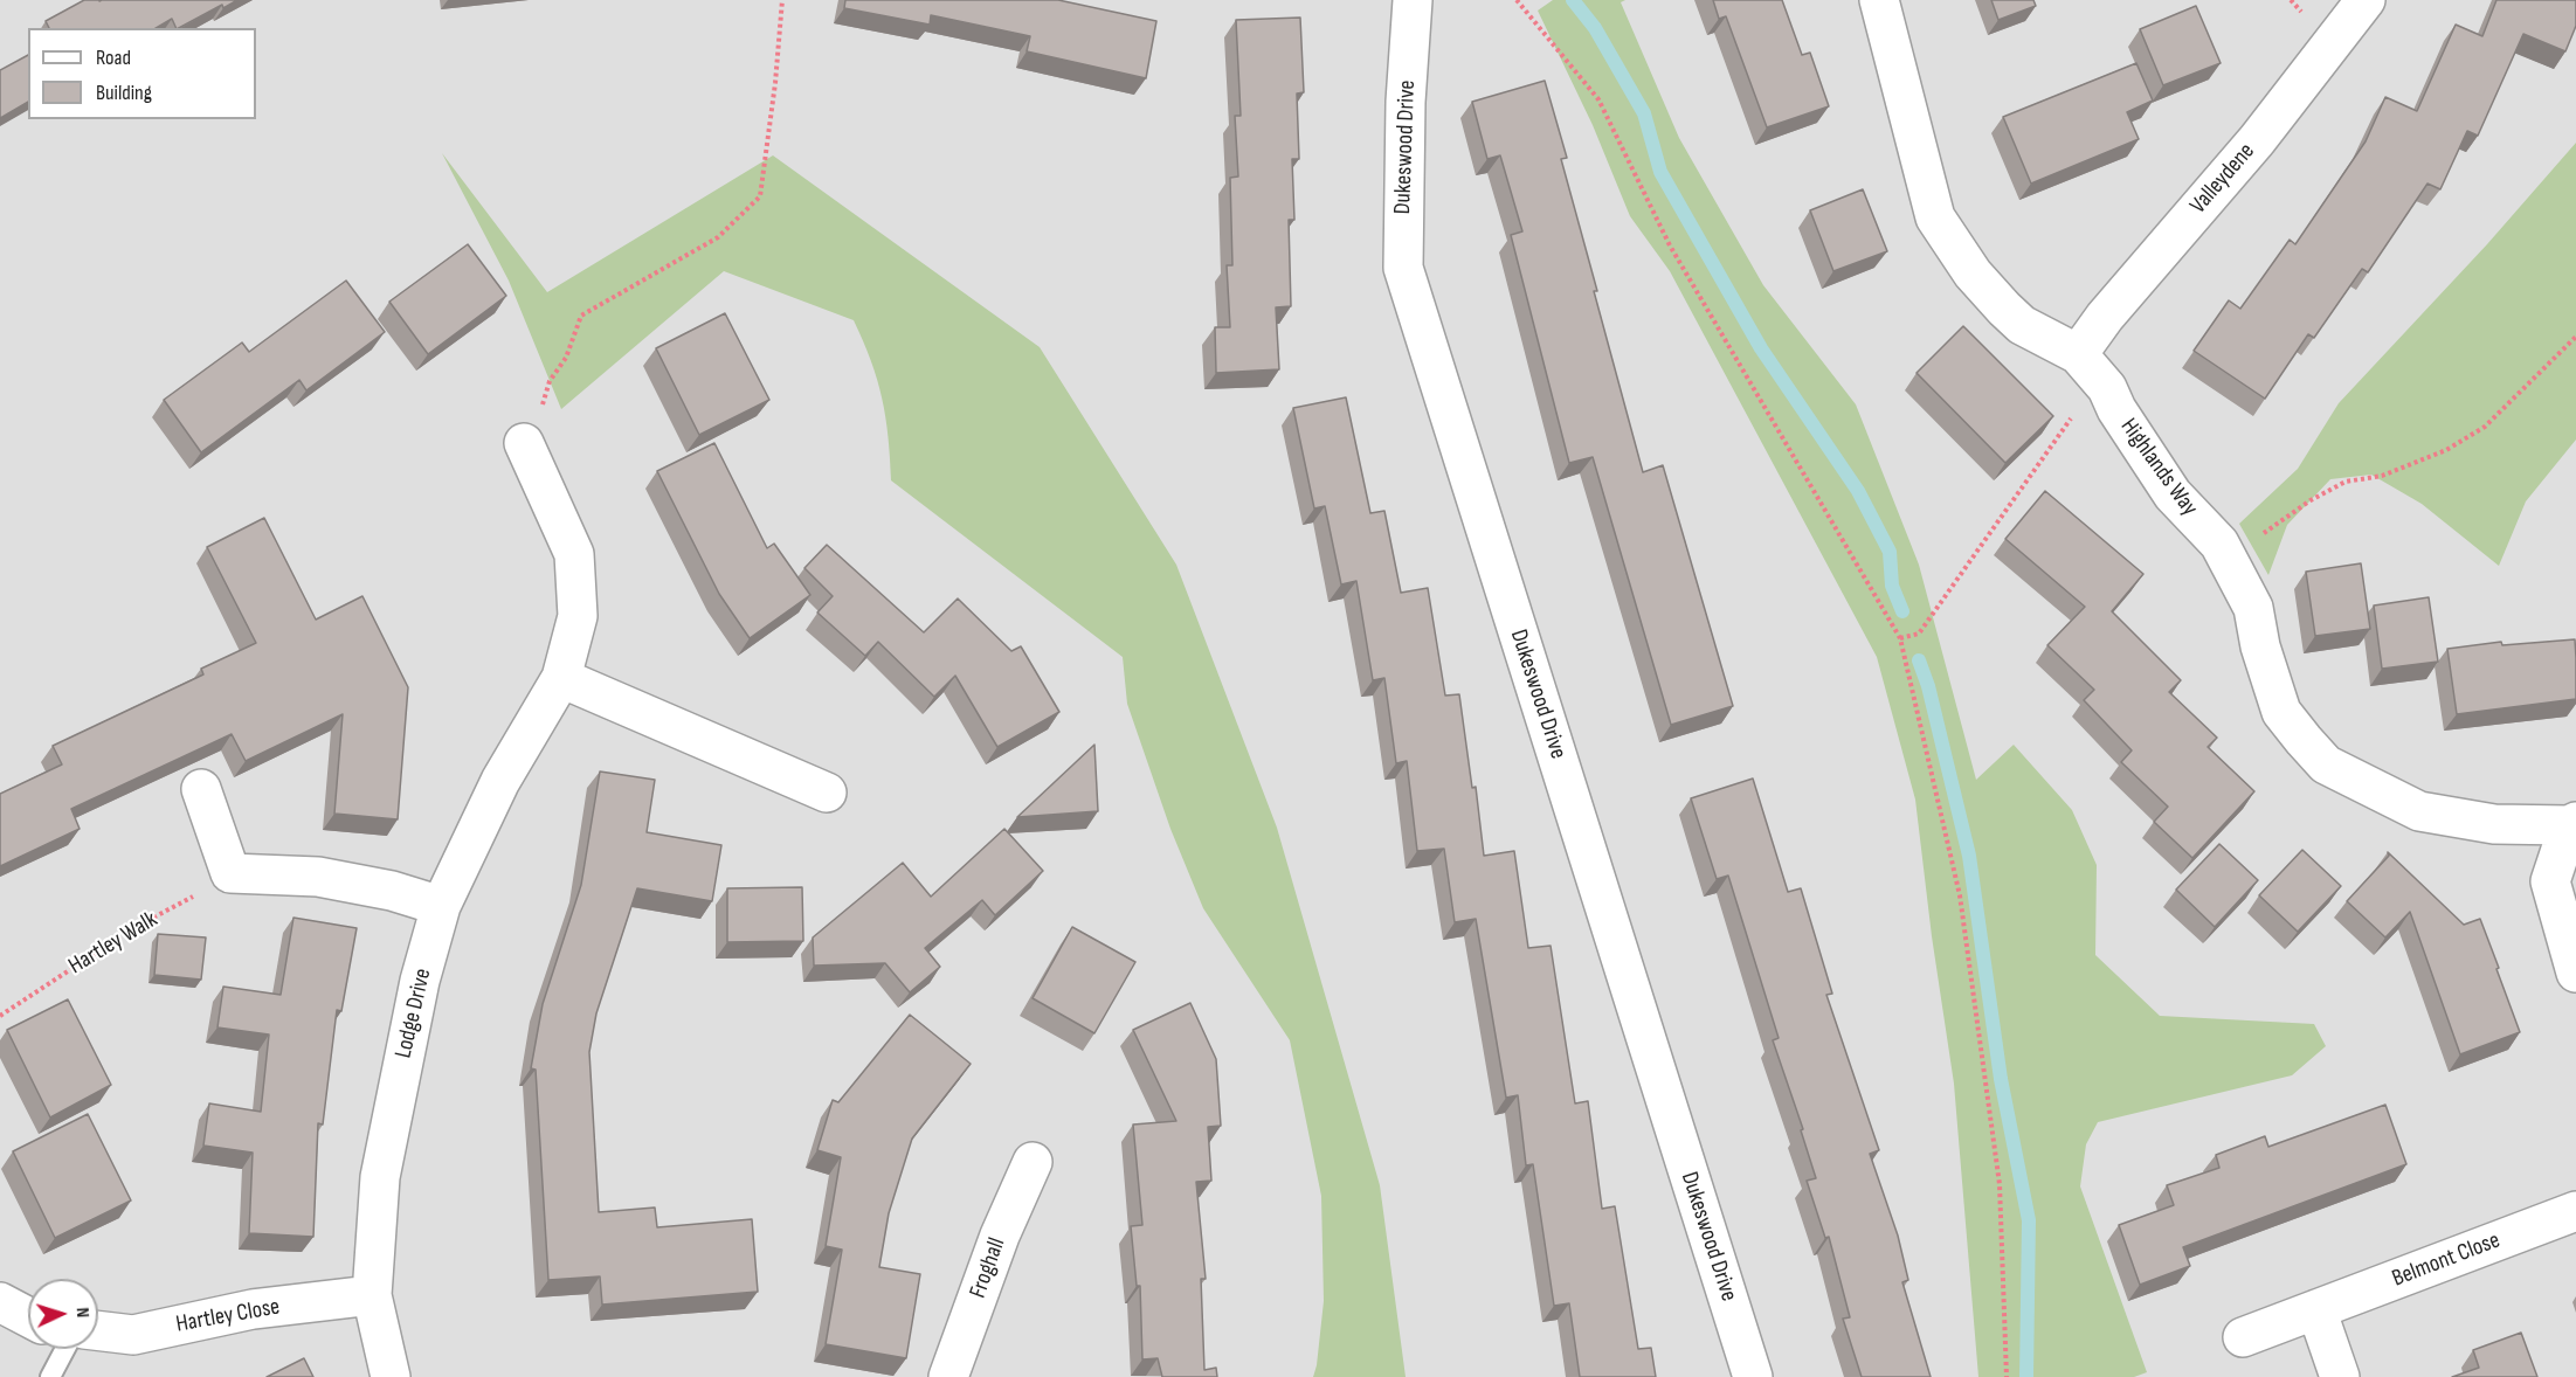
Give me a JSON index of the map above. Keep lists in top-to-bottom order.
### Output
{
  "streets": {
    "street": [
      "Dukeswood Drive",
      "Valleydene",
      "Highlands Way",
      "Lodge Drive",
      "Belmont Close",
      "Froghall",
      "Hartley Close"
    ],
    "path": ["Hartley Walk"]
  },
  "crossings": [
    ["Valleydene", "Highlands Way"],
    ["Lodge Drive", "Hartley Close"]
  ],
  "legend": ["Road", "Building"],
  "north": "right"
}
